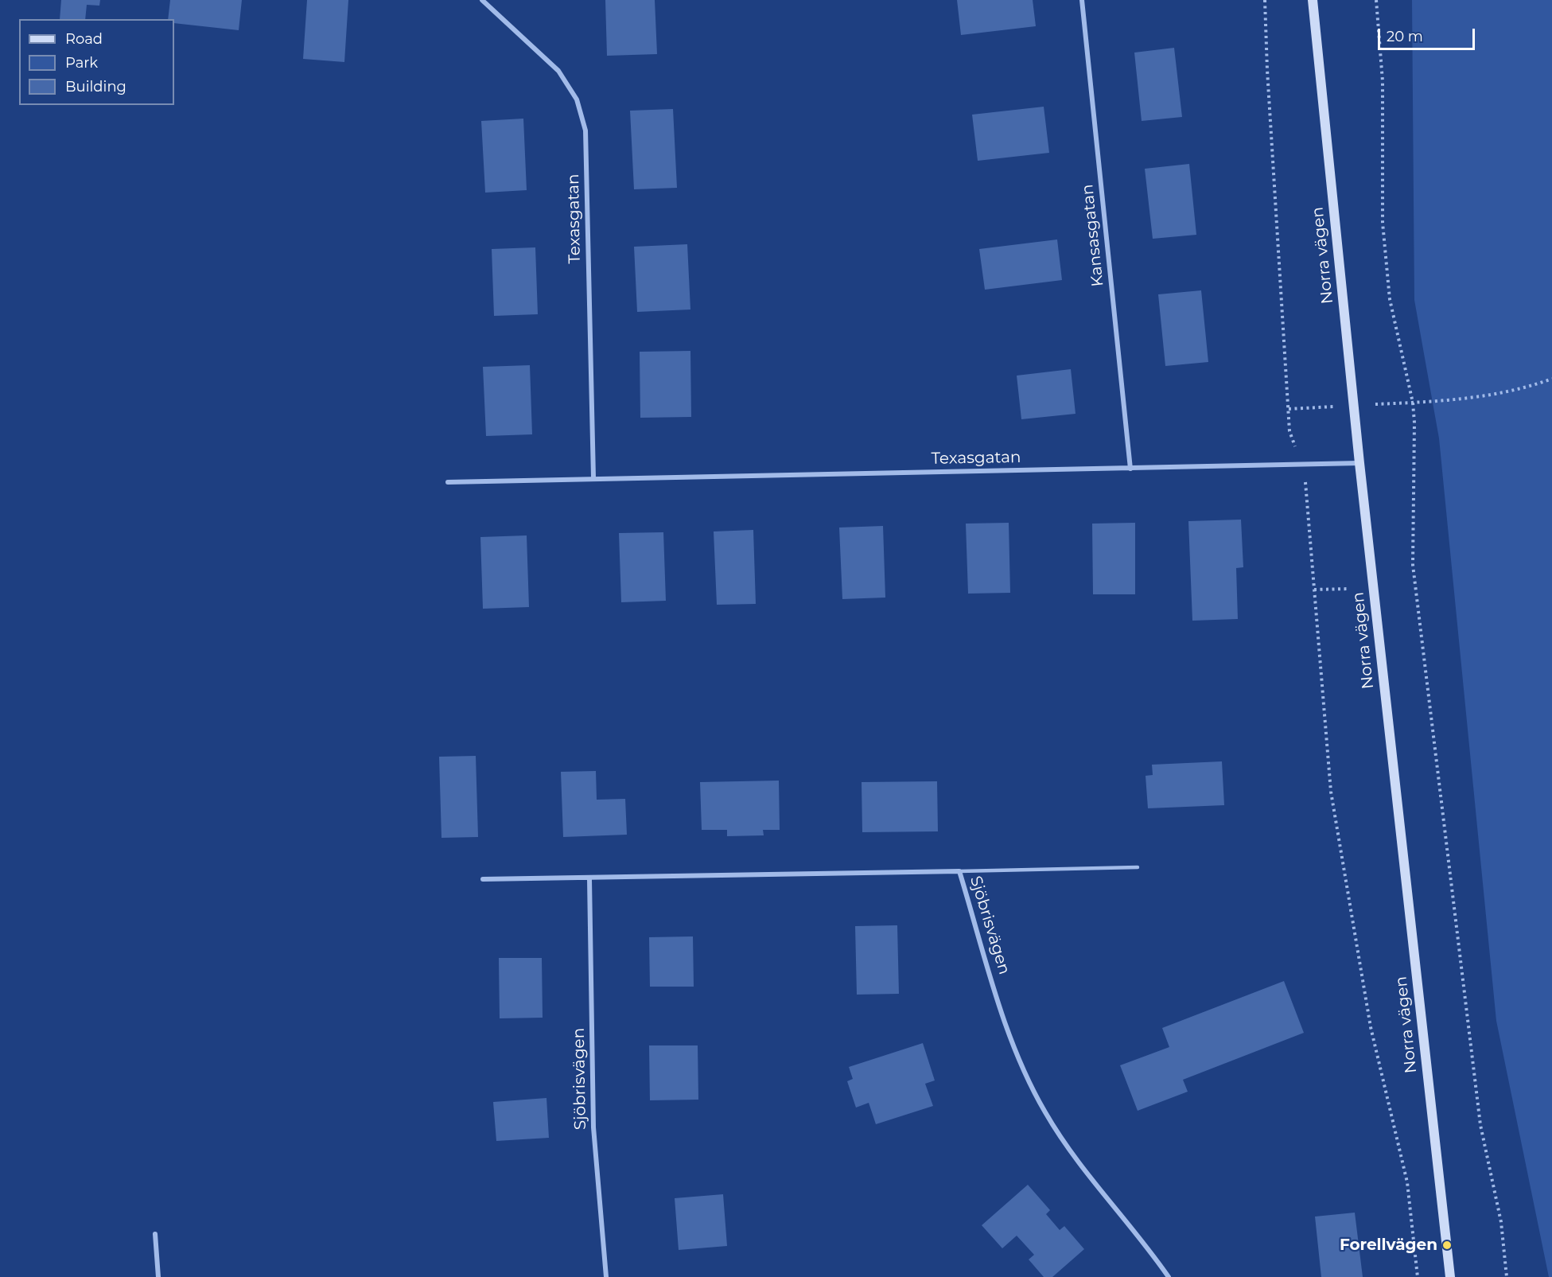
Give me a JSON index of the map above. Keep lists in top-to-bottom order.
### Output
{
  "streets": {
    "street": [
      "Texasgatan",
      "Kansasgatan",
      "Norra vägen",
      "Sjöbrisvägen"
    ]
  },
  "crossings": [
    ["Texasgatan", "Kansasgatan"],
    ["Texasgatan", "Norra vägen"]
  ],
  "places": ["Forellvägen"],
  "legend": ["Road", "Park", "Building"],
  "scale_bar": "20 m"
}
